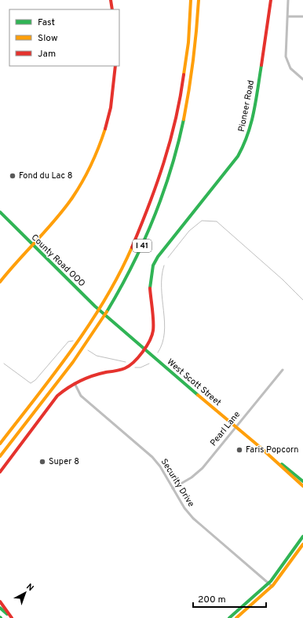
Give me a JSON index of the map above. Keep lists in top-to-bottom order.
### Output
{
  "streets": {
    "main road": [
      "Pioneer Road",
      "I 41",
      "County Road OOO",
      "West Scott Street"
    ],
    "street": ["Pearl Lane", "Security Drive"]
  },
  "crossings": [
    ["Pioneer Road", "West Scott Street"],
    ["Pioneer Road", "Security Drive"],
    ["County Road OOO", "West Scott Street"],
    ["West Scott Street", "Pearl Lane"],
    ["Pearl Lane", "Security Drive"]
  ],
  "places": ["Fond du Lac 8", "Faris Popcorn", "Super 8"],
  "legend": ["Fast", "Slow", "Jam"],
  "scale_bar": "200 m",
  "north": "top right"
}
